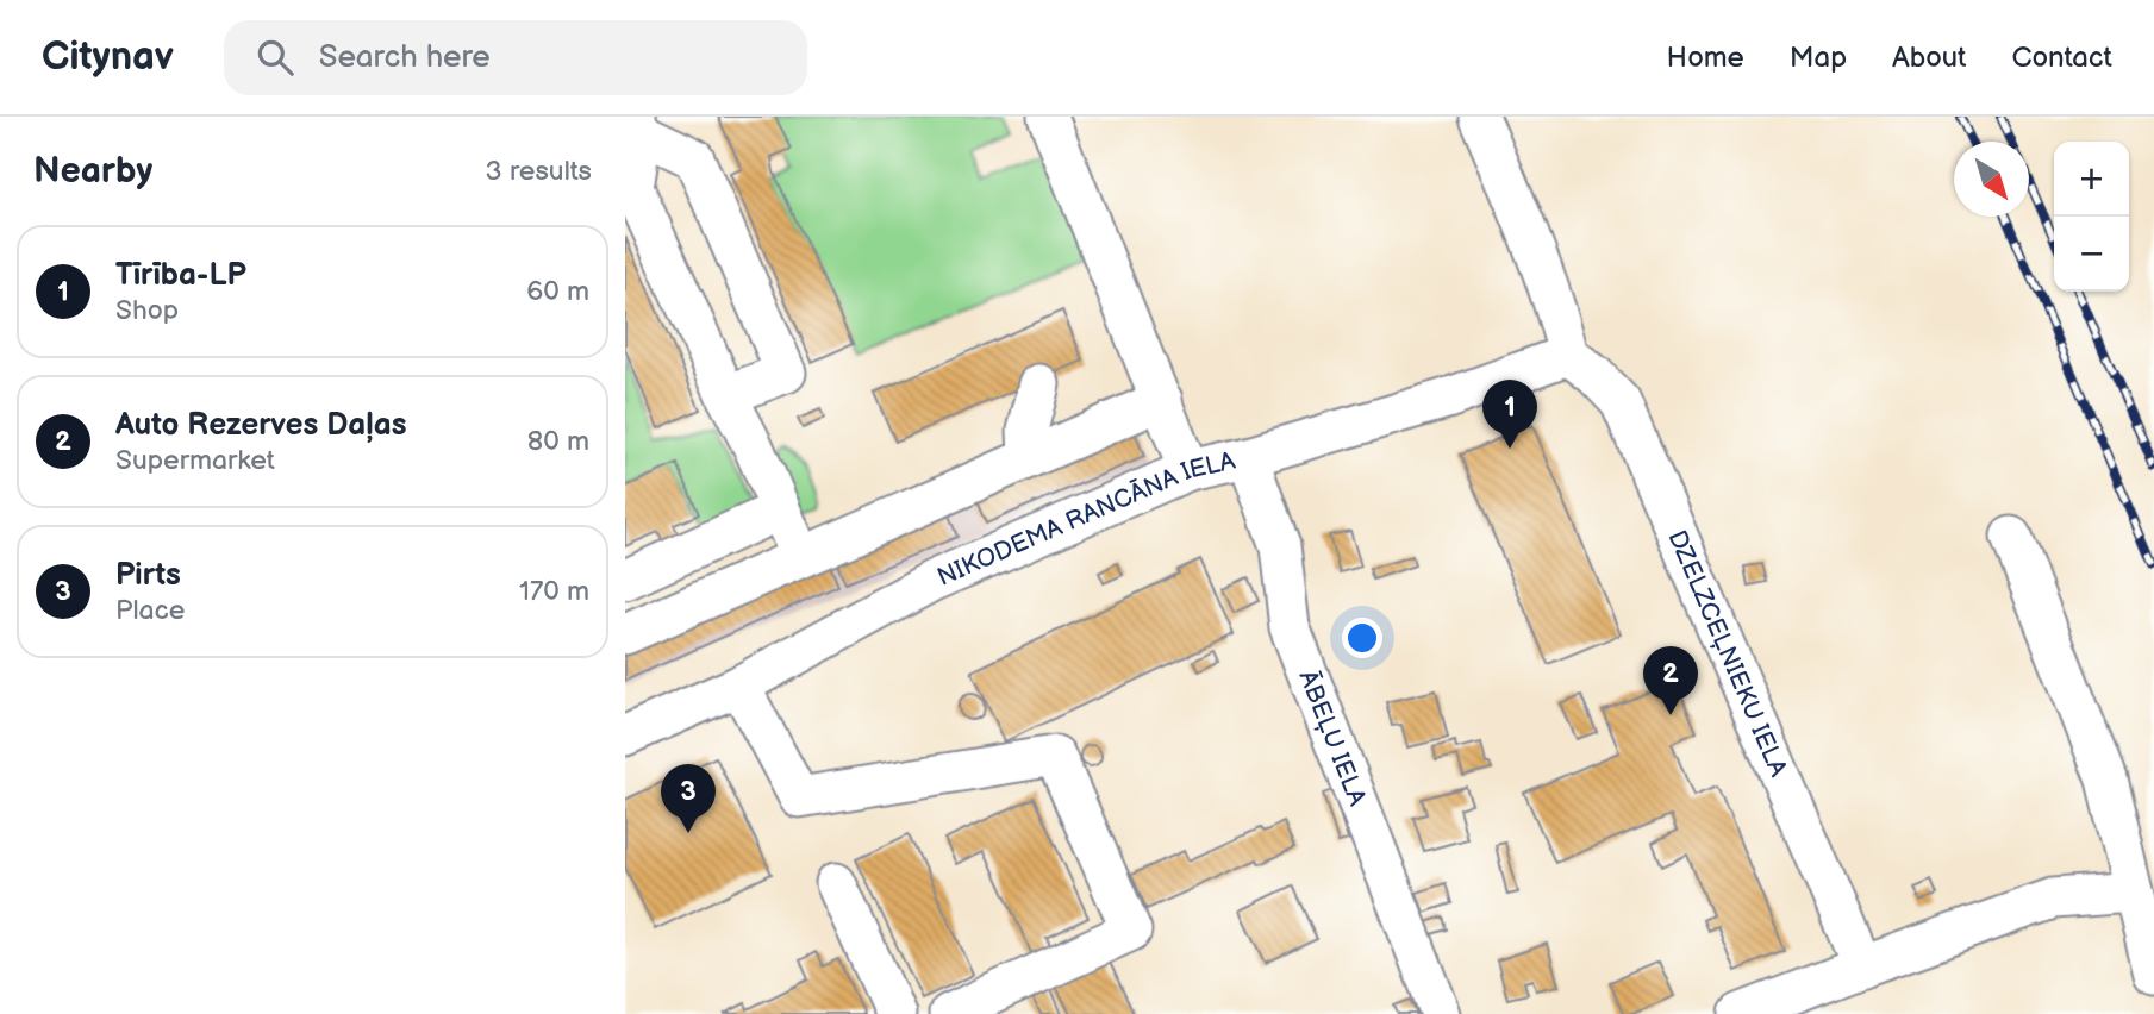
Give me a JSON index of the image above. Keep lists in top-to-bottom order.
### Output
{
  "streets": {
    "street": ["NIKODEMA RANCĀNA IELA", "DZELZCEĻNIEKU IELA", "ĀBEĻU IELA"]
  },
  "crossings": [
    ["NIKODEMA RANCĀNA IELA", "DZELZCEĻNIEKU IELA"],
    ["NIKODEMA RANCĀNA IELA", "ĀBEĻU IELA"]
  ],
  "north": "bottom right",
  "page": {
    "header": "Citynav",
    "search": "Search here",
    "nav": [
      "Home",
      "Map",
      "About",
      "Contact"
    ],
    "heading": ["Nearby", "3 results"],
    "map_buttons": ["+", "−"],
    "list": [
      {
        "mark": "1",
        "name": "Tīrība-LP",
        "note": "Shop",
        "value": "60 m"
      },
      {
        "mark": "2",
        "name": "Auto Rezerves Daļas",
        "note": "Supermarket",
        "value": "80 m"
      },
      {
        "mark": "3",
        "name": "Pirts",
        "note": "Place",
        "value": "170 m"
      }
    ],
    "pins": ["1", "2", "3"]
  }
}
